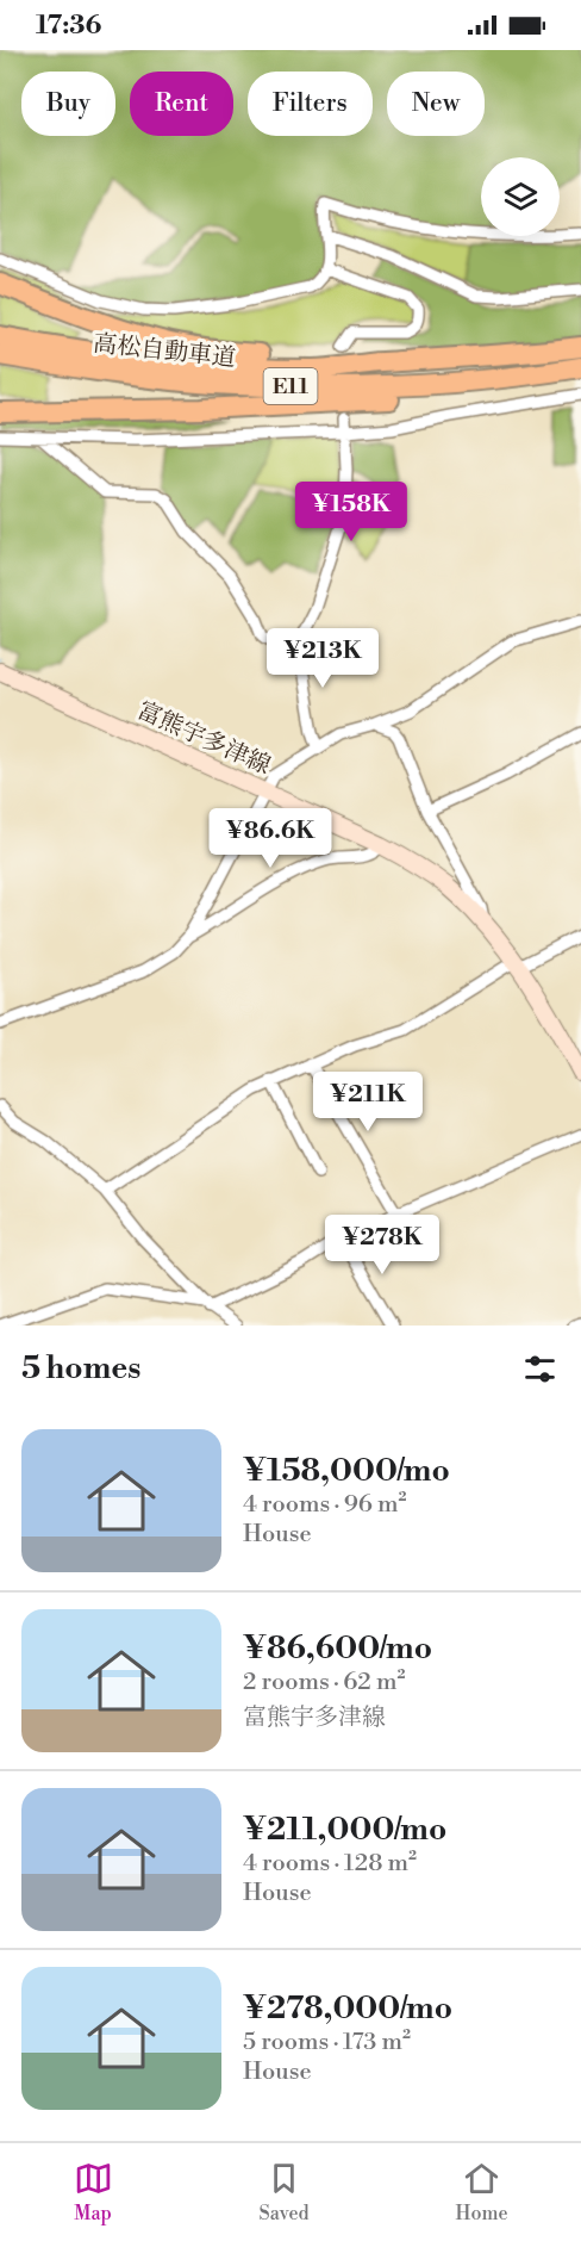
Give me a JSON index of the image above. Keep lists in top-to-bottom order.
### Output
{
  "streets": {
    "highway": ["高松自動車道", "E11"],
    "main road": ["富熊宇多津線"]
  },
  "page": {
    "status": "17:36",
    "chip": [
      "Buy",
      "Rent",
      "Filters",
      "New"
    ],
    "price": [
      "¥158K",
      "¥213K",
      "¥86.6K",
      "¥211K",
      "¥278K"
    ],
    "heading": "5 homes",
    "list": [
      {
        "name": "¥158,000/mo",
        "note": "4 rooms · 96 m² · House"
      },
      {
        "name": "¥86,600/mo",
        "note": "2 rooms · 62 m² · 富熊宇多津線"
      },
      {
        "name": "¥211,000/mo",
        "note": "4 rooms · 128 m² · House"
      },
      {
        "name": "¥278,000/mo",
        "note": "5 rooms · 173 m² · House"
      }
    ],
    "tabs": ["Map", "Saved", "Home"]
  }
}
